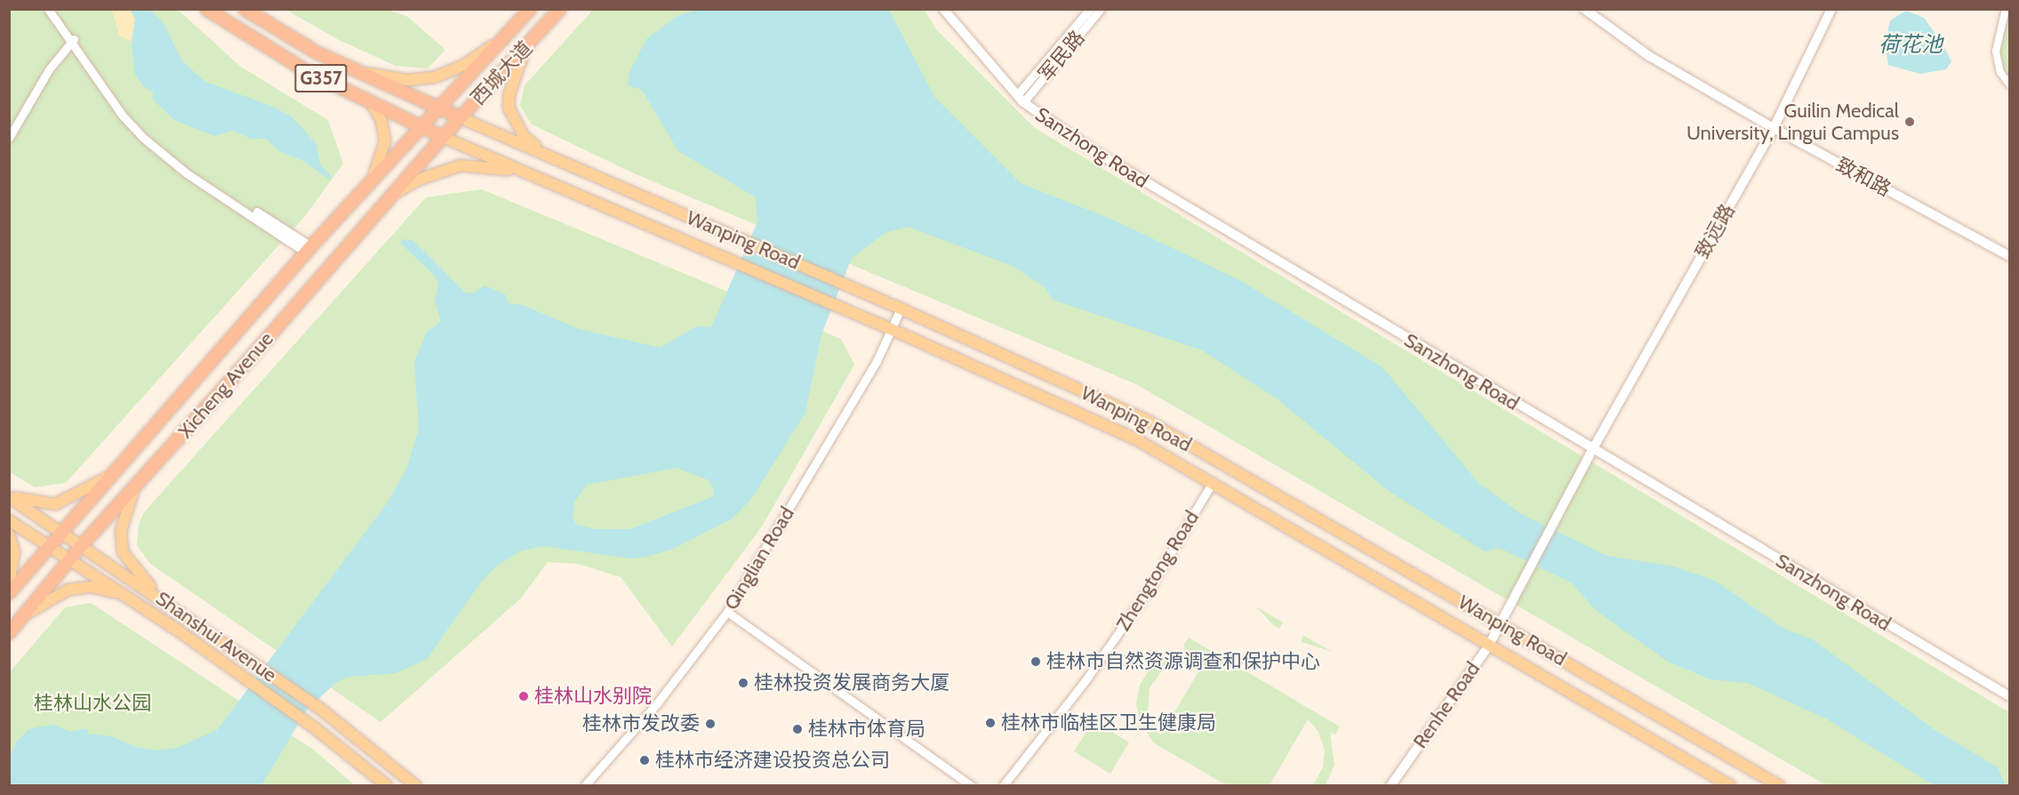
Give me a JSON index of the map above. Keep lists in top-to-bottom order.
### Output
{
  "streets": {
    "highway": ["西城大道", "G357", "Xicheng Avenue"],
    "main road": [
      "Sanzhong Road",
      "致和路",
      "致远路",
      "Wanping Road",
      "Shanshui Avenue",
      "Renhe Road"
    ],
    "street": ["军民路", "Qinglian Road", "Zhengtong Road"]
  },
  "crossings": [
    ["军民路", "Sanzhong Road"],
    ["西城大道", "G357"],
    ["西城大道", "Wanping Road"],
    ["西城大道", "Xicheng Avenue"],
    ["G357", "Wanping Road"],
    ["G357", "Xicheng Avenue"],
    ["Sanzhong Road", "致远路"],
    ["致和路", "致远路"],
    ["致远路", "Wanping Road"],
    ["致远路", "Renhe Road"],
    ["Wanping Road", "Xicheng Avenue"],
    ["Wanping Road", "Qinglian Road"],
    ["Wanping Road", "Zhengtong Road"],
    ["Wanping Road", "Renhe Road"],
    ["Xicheng Avenue", "Shanshui Avenue"]
  ],
  "water": ["荷花池"],
  "parks": ["桂林山水公园"],
  "places": [
    "Guilin Medical University, Lingui Campus",
    "桂林市自然资源调查和保护中心",
    "桂林投资发展商务大厦",
    "桂林山水别院",
    "桂林市临桂区卫生健康局",
    "桂林市发改委",
    "桂林市体育局",
    "桂林市经济建设投资总公司"
  ]
}
